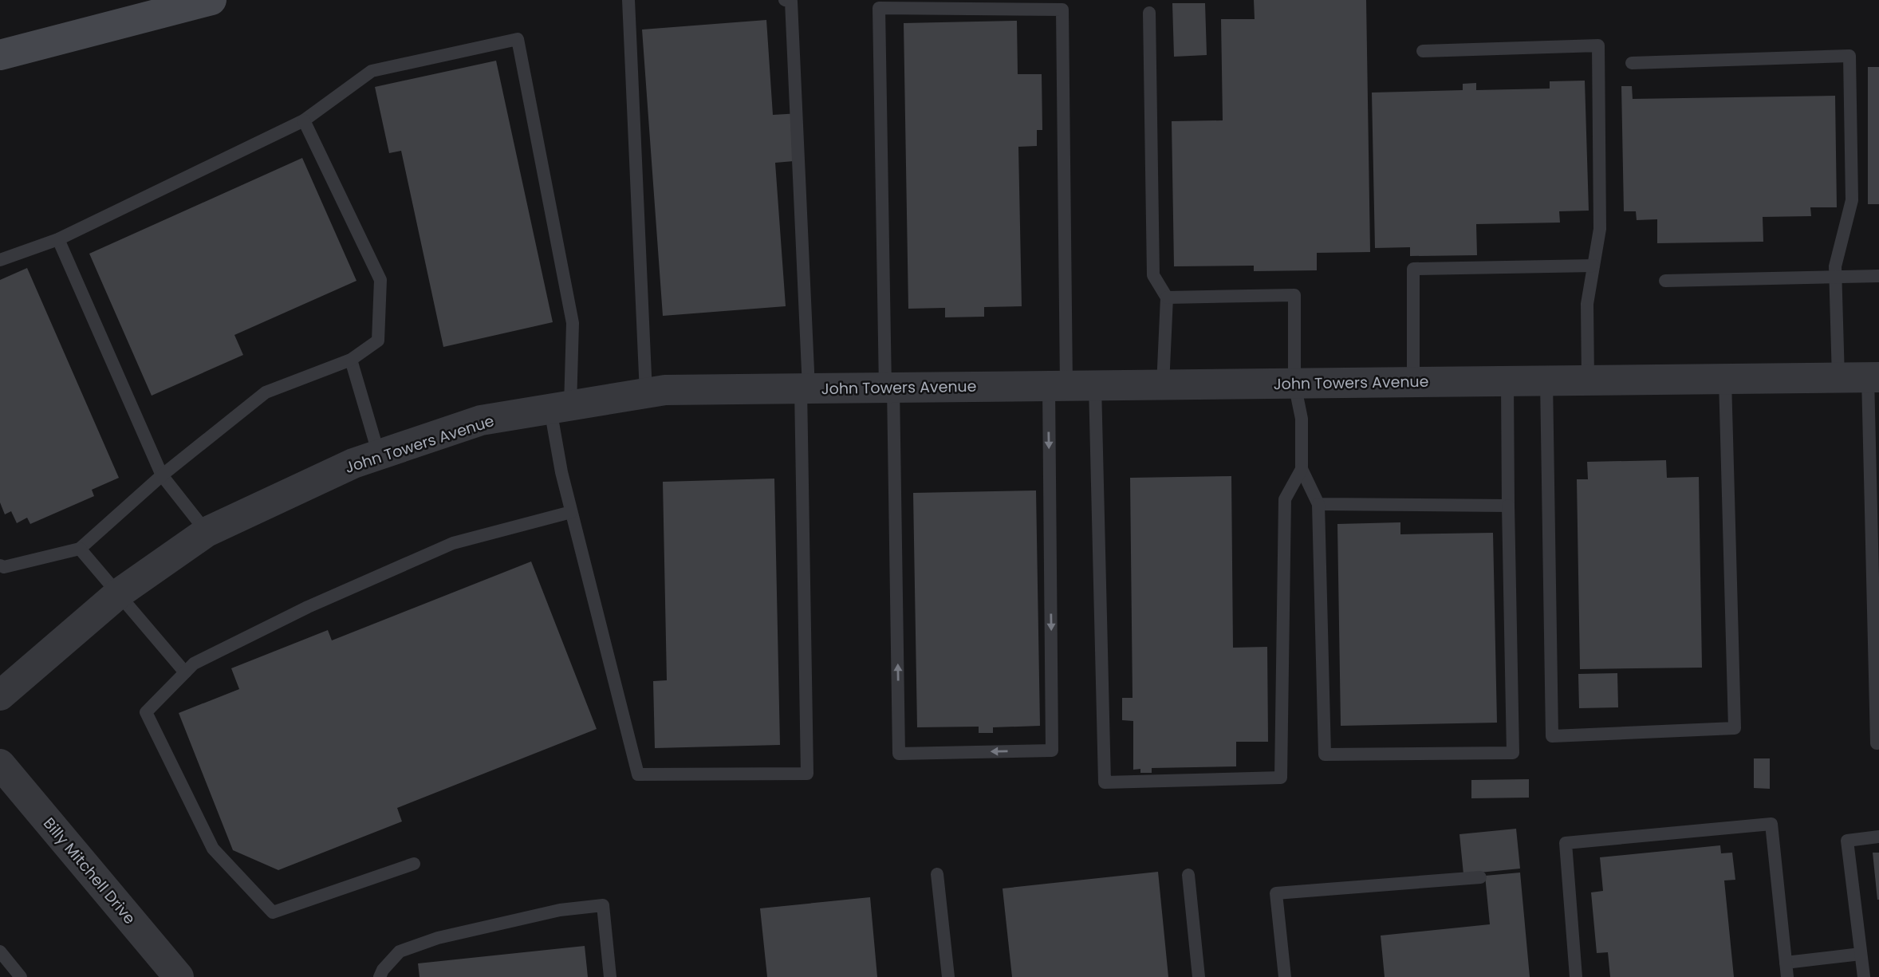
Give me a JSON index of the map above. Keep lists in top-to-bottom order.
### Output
{
  "streets": {
    "street": ["John Towers Avenue", "Billy Mitchell Drive"]
  }
}
